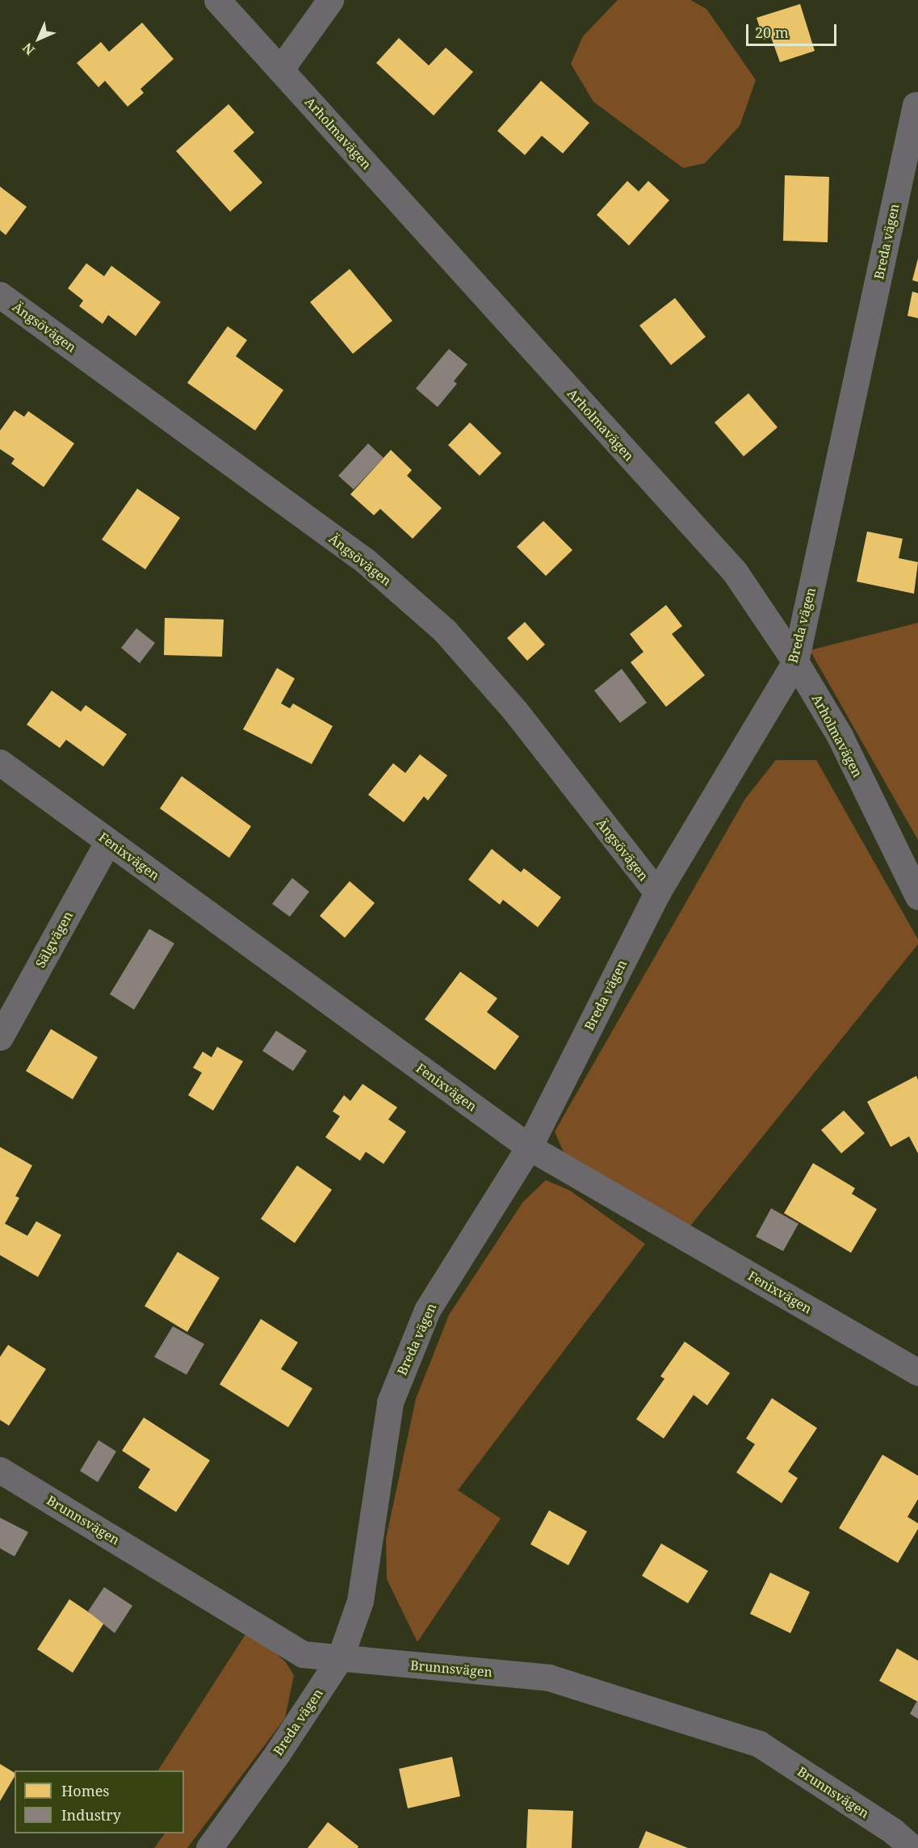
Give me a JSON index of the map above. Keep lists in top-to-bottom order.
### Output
{
  "streets": {
    "street": [
      "Arholmavägen",
      "Breda vägen",
      "Ängsövägen",
      "Fenixvägen",
      "Sälgvägen",
      "Brunnsvägen"
    ]
  },
  "crossings": [
    ["Arholmavägen", "Breda vägen"],
    ["Breda vägen", "Ängsövägen"],
    ["Breda vägen", "Fenixvägen"],
    ["Breda vägen", "Brunnsvägen"],
    ["Fenixvägen", "Sälgvägen"]
  ],
  "legend": ["Homes", "Industry"],
  "scale_bar": "20 m",
  "north": "bottom left"
}
